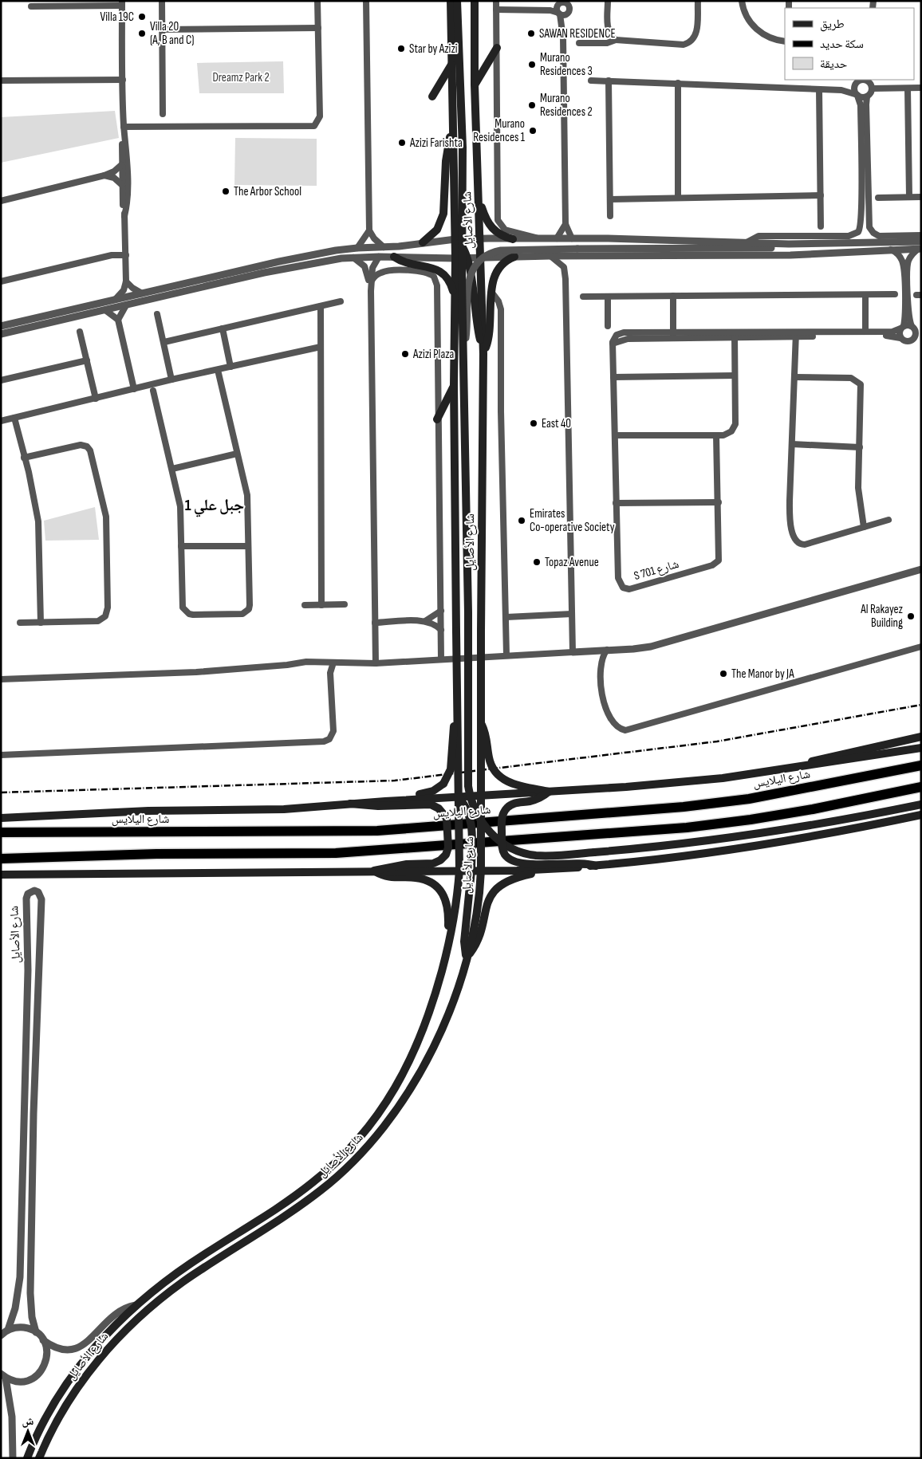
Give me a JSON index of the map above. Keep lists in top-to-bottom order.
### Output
{
  "streets": {
    "highway": ["شارع اليلايس"],
    "main road": ["شارع الأصايل"],
    "street": ["S 701 شارع"]
  },
  "districts": ["جبل علي 1"],
  "parks": ["Dreamz Park 2"],
  "places": [
    "Villa 19C",
    "Villa 20 (A, B and C)",
    "SAWAN RESIDENCE",
    "Star by Azizi",
    "Murano Residences 3",
    "Murano Residences 2",
    "Murano Residences 1",
    "Azizi Farishta",
    "The Arbor School",
    "Azizi Plaza",
    "East 40",
    "Emirates Co-operative Society",
    "Topaz Avenue",
    "Al Rakayez Building",
    "The Manor by JA"
  ],
  "legend": ["طريق", "سكة حديد", "حديقة"],
  "north": "top"
}
